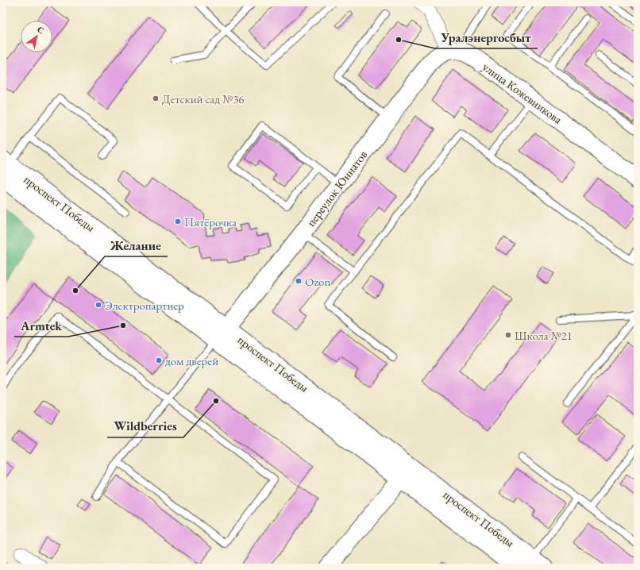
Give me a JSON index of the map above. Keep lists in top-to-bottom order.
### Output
{
  "streets": {
    "main road": ["улица Кожевникова", "переулок Юннатов", "проспект Победы"]
  },
  "crossings": [
    ["улица Кожевникова", "переулок Юннатов"],
    ["переулок Юннатов", "проспект Победы"]
  ],
  "places": [
    "Уралэнергосбыт",
    "Детский сад №36",
    "Пятёрочка",
    "Ozon",
    "Желание",
    "Электропартнер",
    "Armtek",
    "Школа №21",
    "дом дверей",
    "Wildberries"
  ],
  "north": "top right"
}
